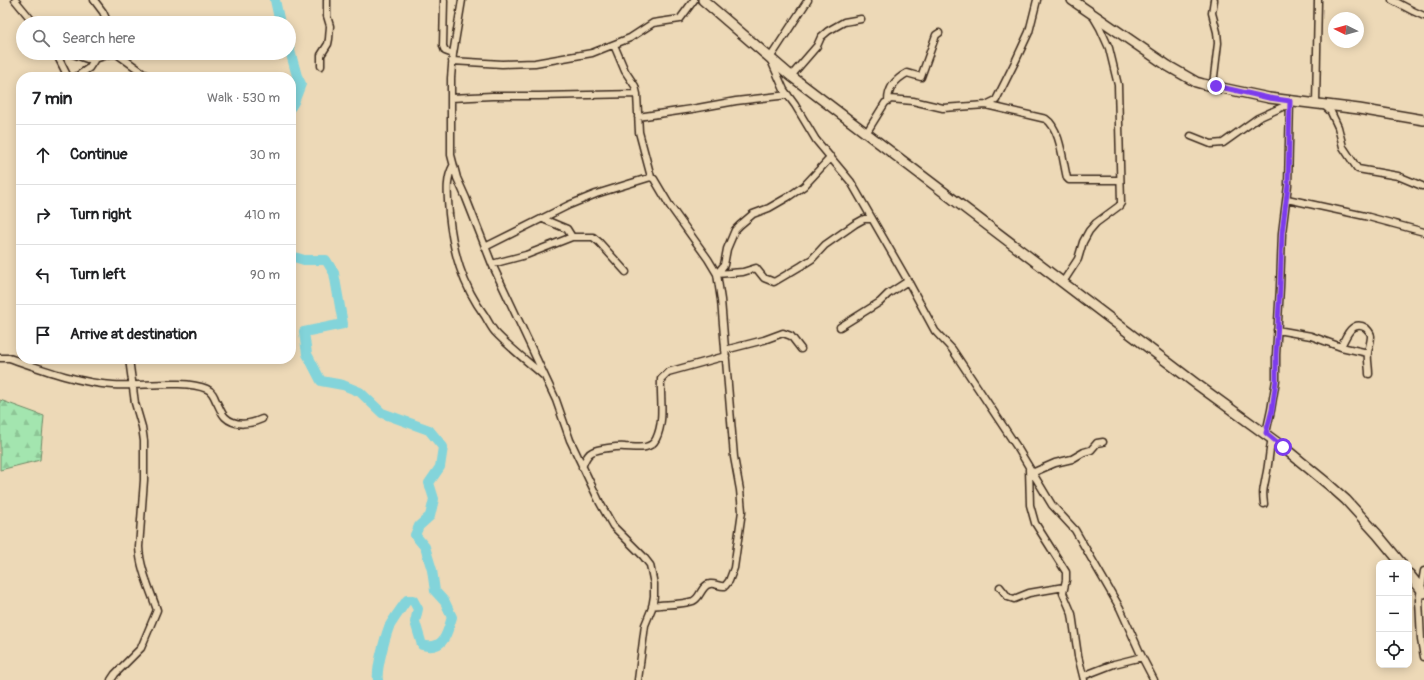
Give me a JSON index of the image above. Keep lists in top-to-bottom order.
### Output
{
  "north": "left",
  "page": {
    "search": "Search here",
    "heading": ["7 min", "Walk · 530 m"],
    "list": [
      ["Continue", "30 m"],
      ["Turn right", "410 m"],
      ["Turn left", "90 m"],
      "Arrive at destination"
    ],
    "map_buttons": ["+", "−"]
  }
}
